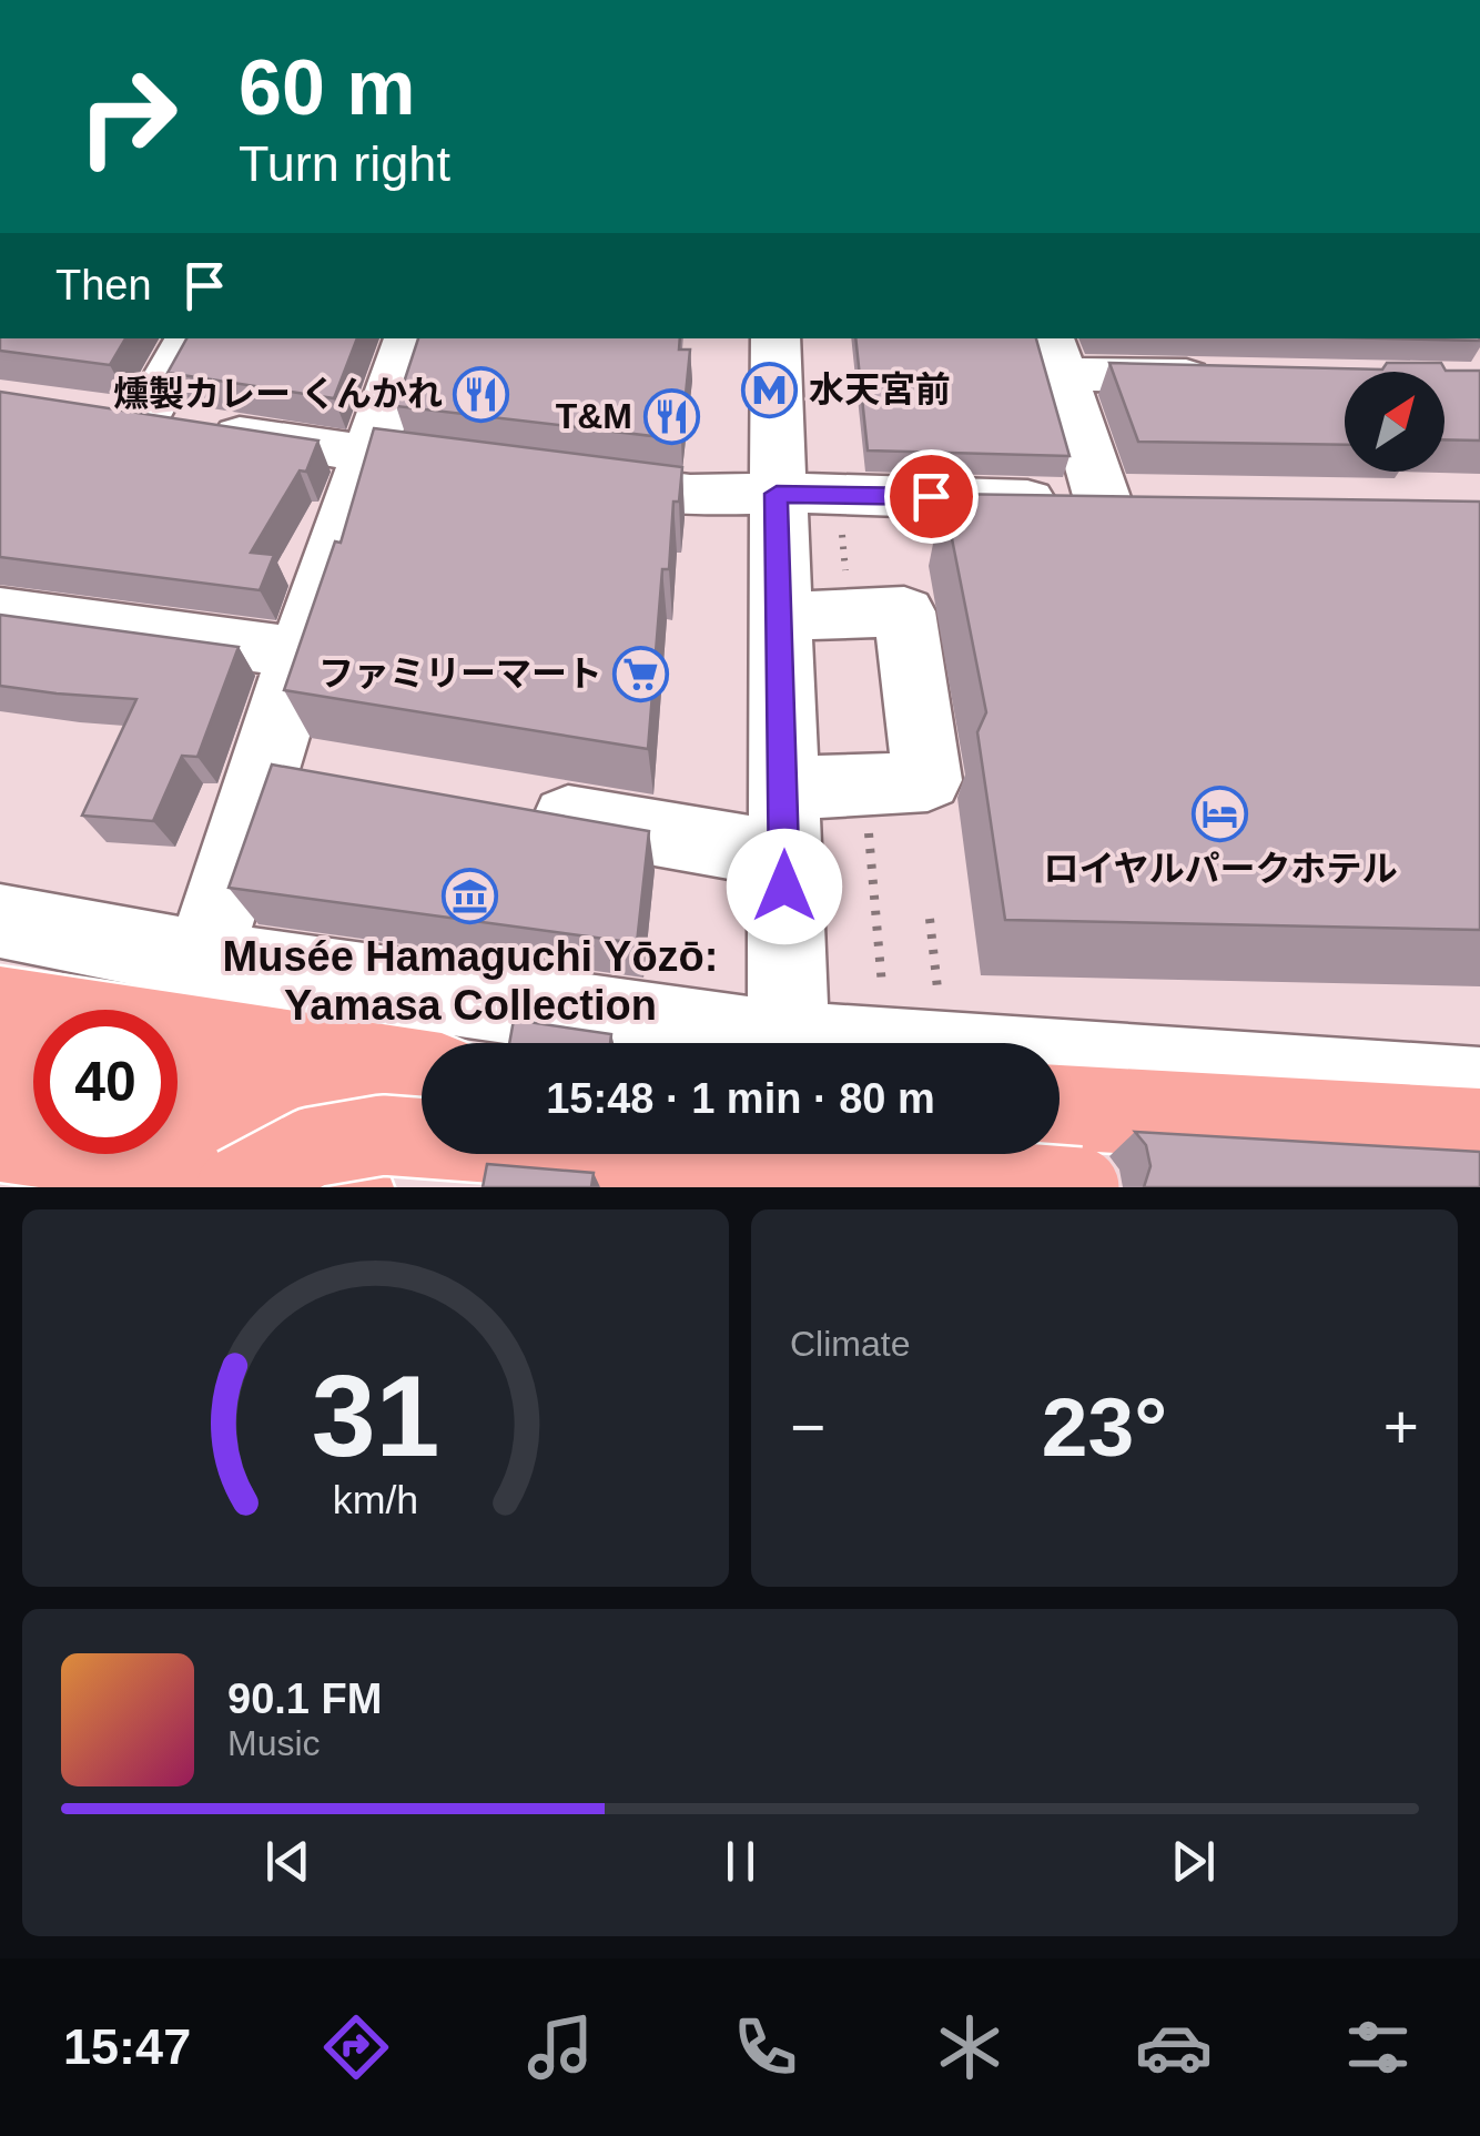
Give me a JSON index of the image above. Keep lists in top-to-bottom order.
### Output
{
  "places": {
    "metro station": ["水天宮前"],
    "restaurant": ["燻製カレー くんかれ", "T&M"],
    "supermarket": ["ファミリーマート"],
    "hotel": ["ロイヤルパークホテル"],
    "museum": ["Musée Hamaguchi Yōzō: Yamasa Collection"]
  },
  "north": "top right",
  "page": {
    "turn": ["60 m", "Turn right"],
    "then": "Then",
    "limit": "40",
    "trip": "15:48 · 1 min · 80 m",
    "tile": "Climate",
    "heat": ["−", "23°", "+"],
    "song": ["90.1 FM", "Music"],
    "tabs": "15:47",
    "gauge": ["31", "km/h"]
  }
}
